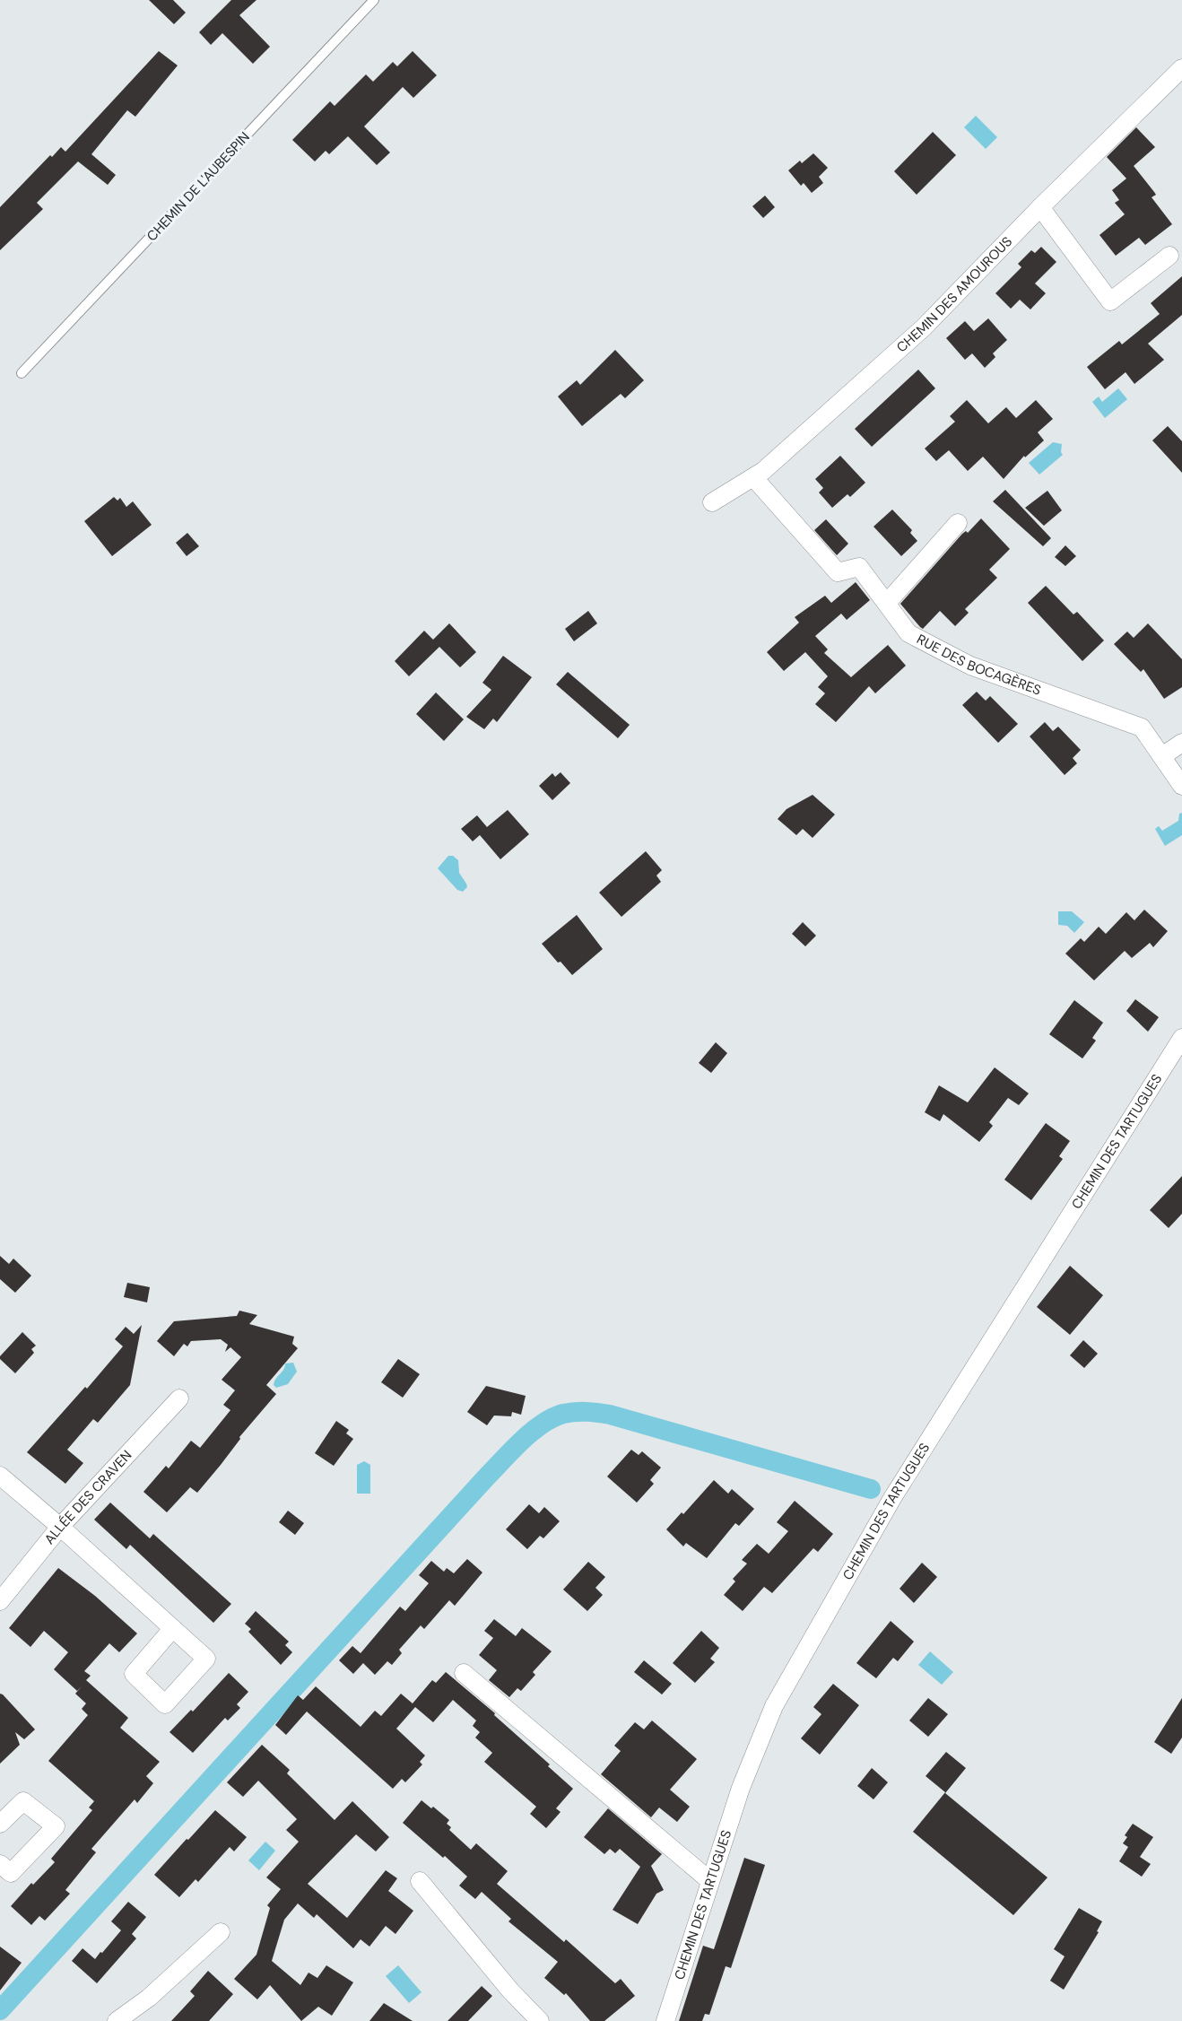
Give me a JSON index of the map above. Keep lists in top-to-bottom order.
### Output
{
  "streets": {
    "street": [
      "CHEMIN DES AMOUROUS",
      "RUE DES BOCAGÈRES",
      "CHEMIN DES TARTUGUES",
      "ALLÉE DES CRAVEN"
    ],
    "lane": ["CHEMIN DE L'AUBESPIN"]
  },
  "crossings": [
    ["CHEMIN DES AMOUROUS", "RUE DES BOCAGÈRES"]
  ]
}
